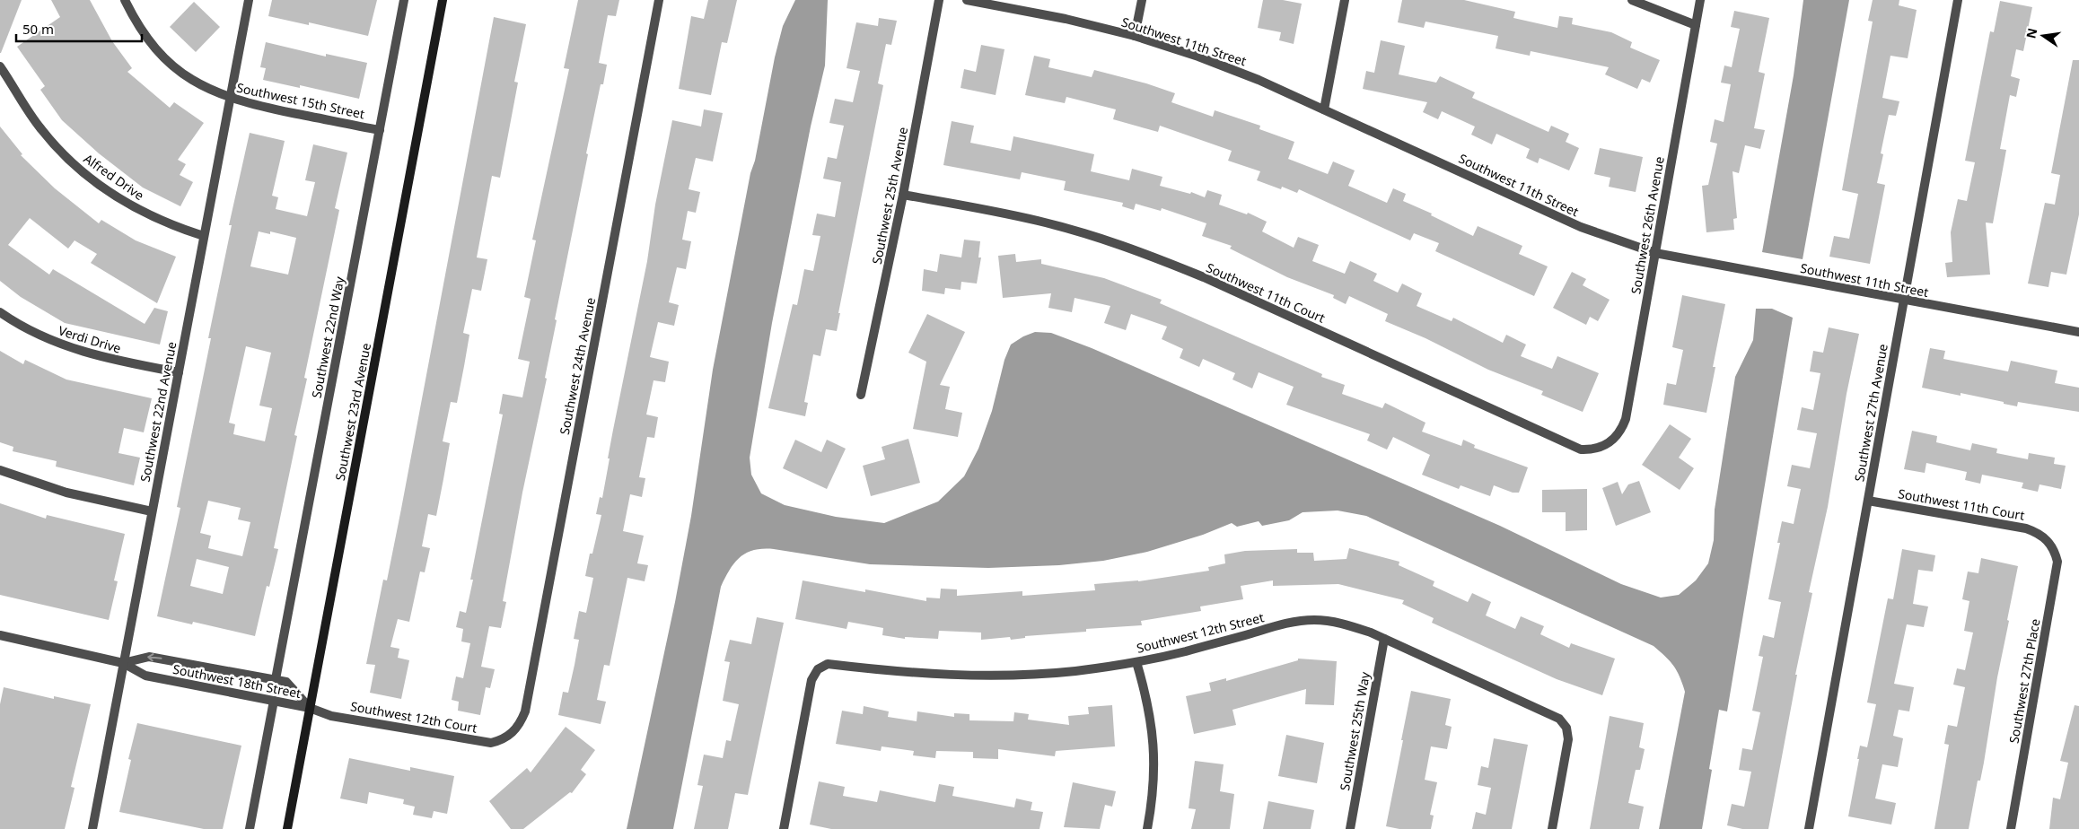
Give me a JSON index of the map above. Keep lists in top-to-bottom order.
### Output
{
  "streets": {
    "street": [
      "Southwest 11th Street",
      "Southwest 15th Street",
      "Alfred Drive",
      "Southwest 25th Avenue",
      "Southwest 26th Avenue",
      "Southwest 11th Court",
      "Southwest 22nd Way",
      "Verdi Drive",
      "Southwest 24th Avenue",
      "Southwest 22nd Avenue",
      "Southwest 23rd Avenue",
      "Southwest 27th Avenue",
      "Southwest 12th Street",
      "Southwest 18th Street",
      "Southwest 27th Place",
      "Southwest 12th Court",
      "Southwest 25th Way"
    ]
  },
  "crossings": [
    ["Southwest 11th Street", "Southwest 26th Avenue"],
    ["Southwest 11th Street", "Southwest 27th Avenue"],
    ["Southwest 15th Street", "Southwest 22nd Way"],
    ["Southwest 15th Street", "Southwest 22nd Avenue"],
    ["Alfred Drive", "Southwest 22nd Avenue"],
    ["Southwest 25th Avenue", "Southwest 11th Court"],
    ["Southwest 26th Avenue", "Southwest 11th Court"],
    ["Southwest 11th Court", "Southwest 27th Avenue"],
    ["Southwest 11th Court", "Southwest 27th Place"],
    ["Southwest 22nd Way", "Southwest 18th Street"],
    ["Verdi Drive", "Southwest 22nd Avenue"],
    ["Southwest 24th Avenue", "Southwest 12th Court"],
    ["Southwest 22nd Avenue", "Southwest 18th Street"],
    ["Southwest 23rd Avenue", "Southwest 18th Street"],
    ["Southwest 23rd Avenue", "Southwest 12th Court"],
    ["Southwest 12th Street", "Southwest 25th Way"],
    ["Southwest 18th Street", "Southwest 12th Court"]
  ],
  "scale_bar": "50 m",
  "north": "left"
}
